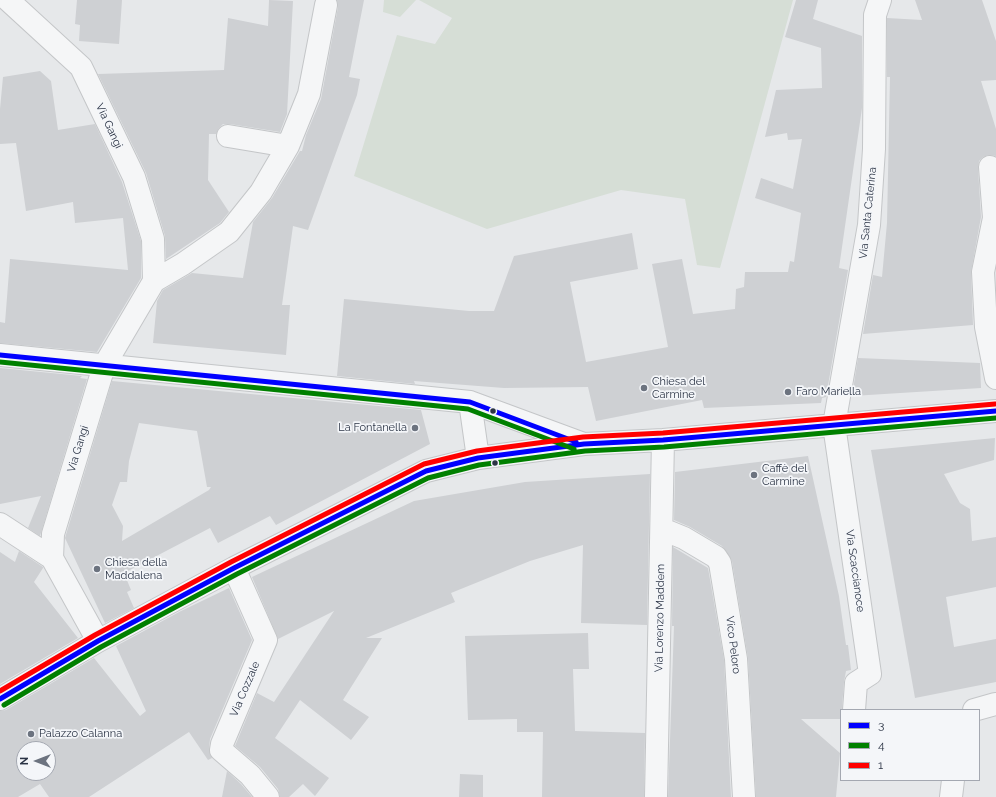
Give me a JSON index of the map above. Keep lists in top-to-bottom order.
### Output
{
  "streets": {
    "street": [
      "Via Gangi",
      "Via Santa Caterina",
      "Via Scaccianoce",
      "Via Lorenzo Maddem",
      "Vico Peloro",
      "Via Cozzale"
    ]
  },
  "crossings": [
    ["Via Santa Caterina", "Via Scaccianoce"],
    ["Via Lorenzo Maddem", "Vico Peloro"]
  ],
  "places": [
    "Chiesa del Carmine",
    "Faro Mariella",
    "La Fontanella",
    "Caffè del Carmine",
    "Chiesa della Maddalena",
    "Palazzo Calanna"
  ],
  "lines": ["transit line 3", "transit line 4", "transit line 1"],
  "legend": ["3", "4", "1"],
  "north": "left"
}
